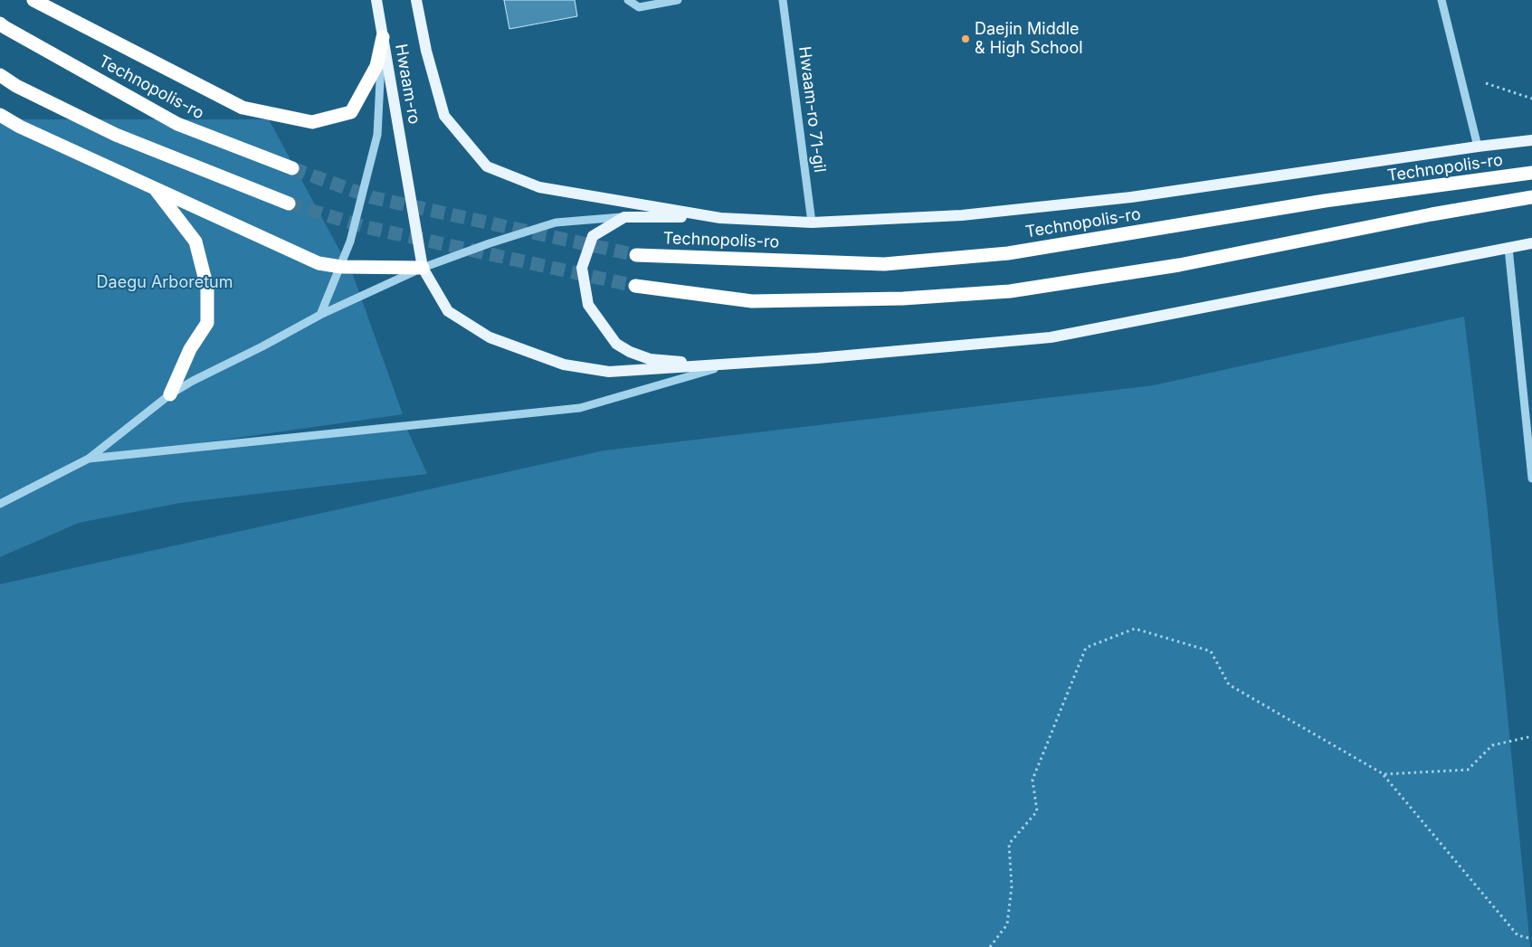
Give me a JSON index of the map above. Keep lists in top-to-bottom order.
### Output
{
  "streets": {
    "highway": ["Technopolis-ro"],
    "main road": ["Hwaam-ro"],
    "street": ["Hwaam-ro 71-gil"]
  },
  "parks": ["Daegu Arboretum"],
  "places": ["Daejin Middle & High School"]
}
